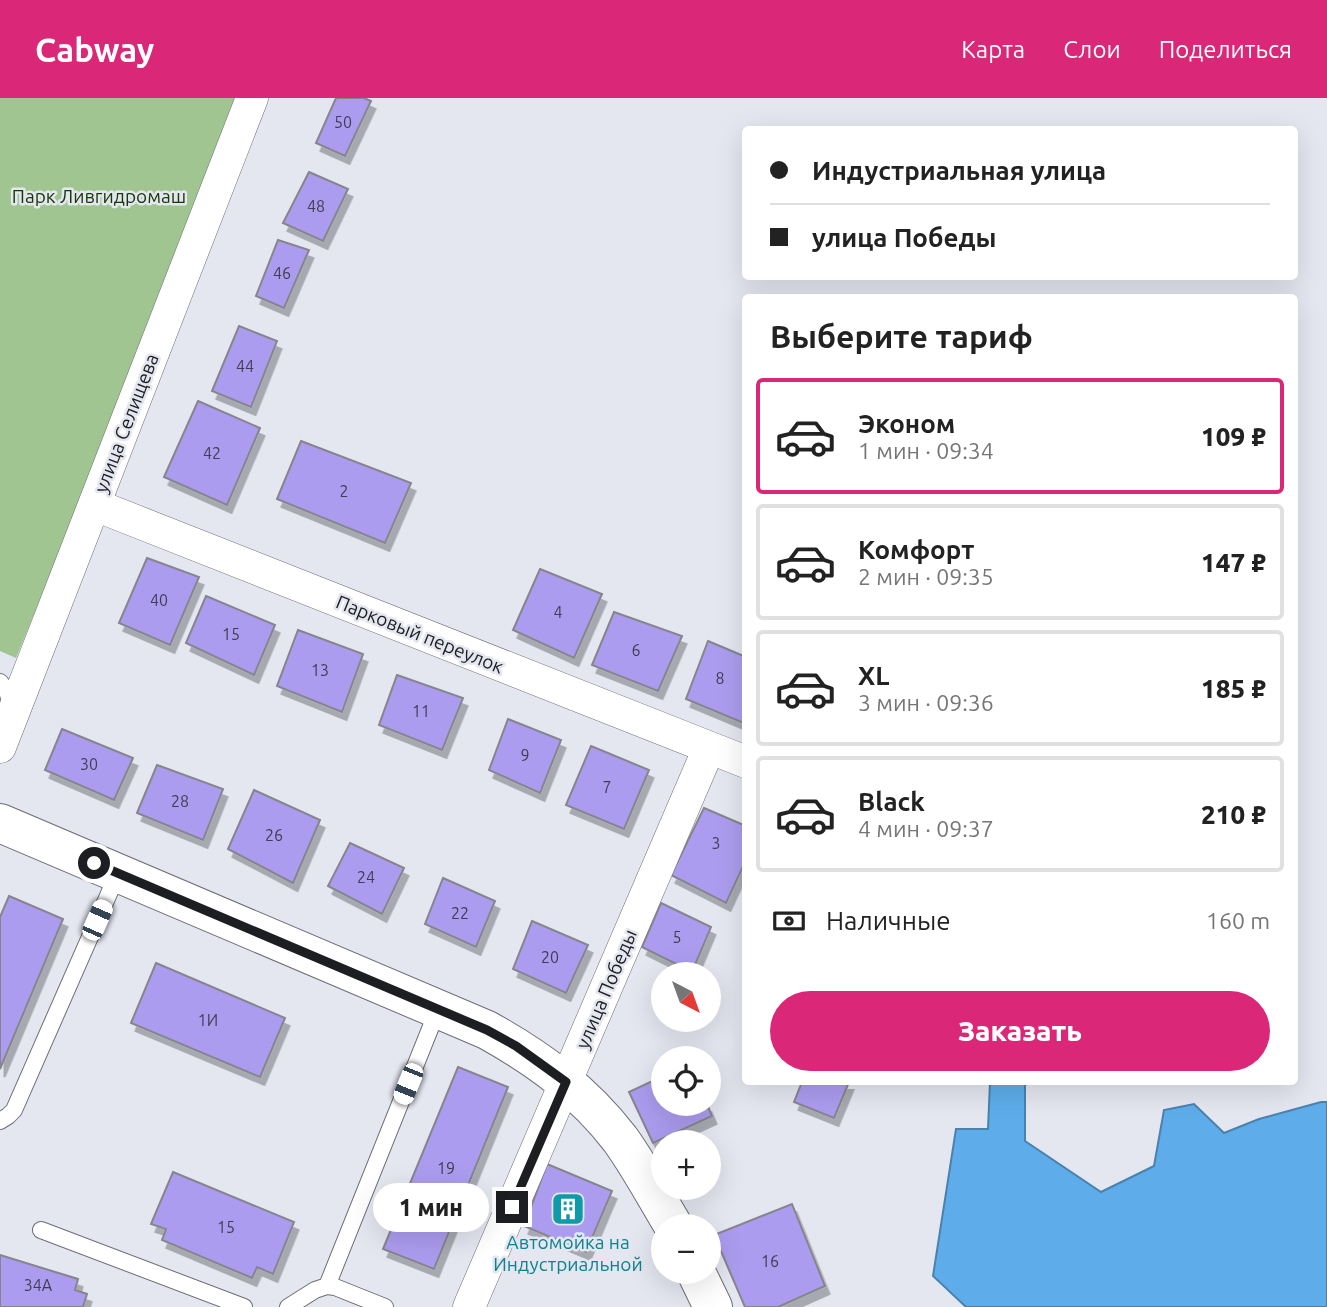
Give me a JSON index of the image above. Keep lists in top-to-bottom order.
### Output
{
  "streets": {
    "street": ["улица Селищева", "Парковый переулок", "улица Победы"]
  },
  "crossings": [
    ["улица Селищева", "Парковый переулок"],
    ["Парковый переулок", "улица Победы"]
  ],
  "parks": ["Парк Ливгидромаш"],
  "places": {
    "building": ["Автомойка на Индустриальной"]
  },
  "house_numbers": [
    "50",
    "48",
    "46",
    "44",
    "42",
    "2",
    "40",
    "4",
    "15",
    "6",
    "13",
    "8",
    "11",
    "9",
    "30",
    "7",
    "28",
    "26",
    "3",
    "24",
    "22",
    "5",
    "20",
    "1И",
    "19",
    "15",
    "16",
    "34А"
  ],
  "north": "bottom right",
  "page": {
    "header": "Cabway",
    "nav": ["Карта", "Слои", "Поделиться"],
    "banner": ["Индустриальная улица", "улица Победы"],
    "heading": "Выберите тариф",
    "list": [
      {
        "name": "Эконом",
        "note": "1 мин · 09:34",
        "value": "109 ₽"
      },
      {
        "name": "Комфорт",
        "note": "2 мин · 09:35",
        "value": "147 ₽"
      },
      {
        "name": "XL",
        "note": "3 мин · 09:36",
        "value": "185 ₽"
      },
      {
        "name": "Black",
        "note": "4 мин · 09:37",
        "value": "210 ₽"
      }
    ],
    "pay": ["Наличные", "160 m"],
    "map_buttons": ["+", "−"],
    "buttons": "Заказать",
    "bubble": "1 мин"
  }
}
